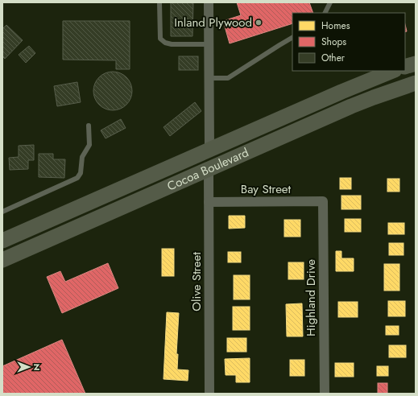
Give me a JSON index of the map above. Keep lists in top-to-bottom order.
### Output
{
  "streets": {
    "main road": ["Cocoa Boulevard"],
    "street": ["Bay Street", "Olive Street", "Highland Drive"]
  },
  "crossings": [
    ["Cocoa Boulevard", "Olive Street"],
    ["Bay Street", "Olive Street"],
    ["Bay Street", "Highland Drive"]
  ],
  "places": ["Inland Plywood"],
  "legend": ["Homes", "Shops", "Other"],
  "north": "right"
}
